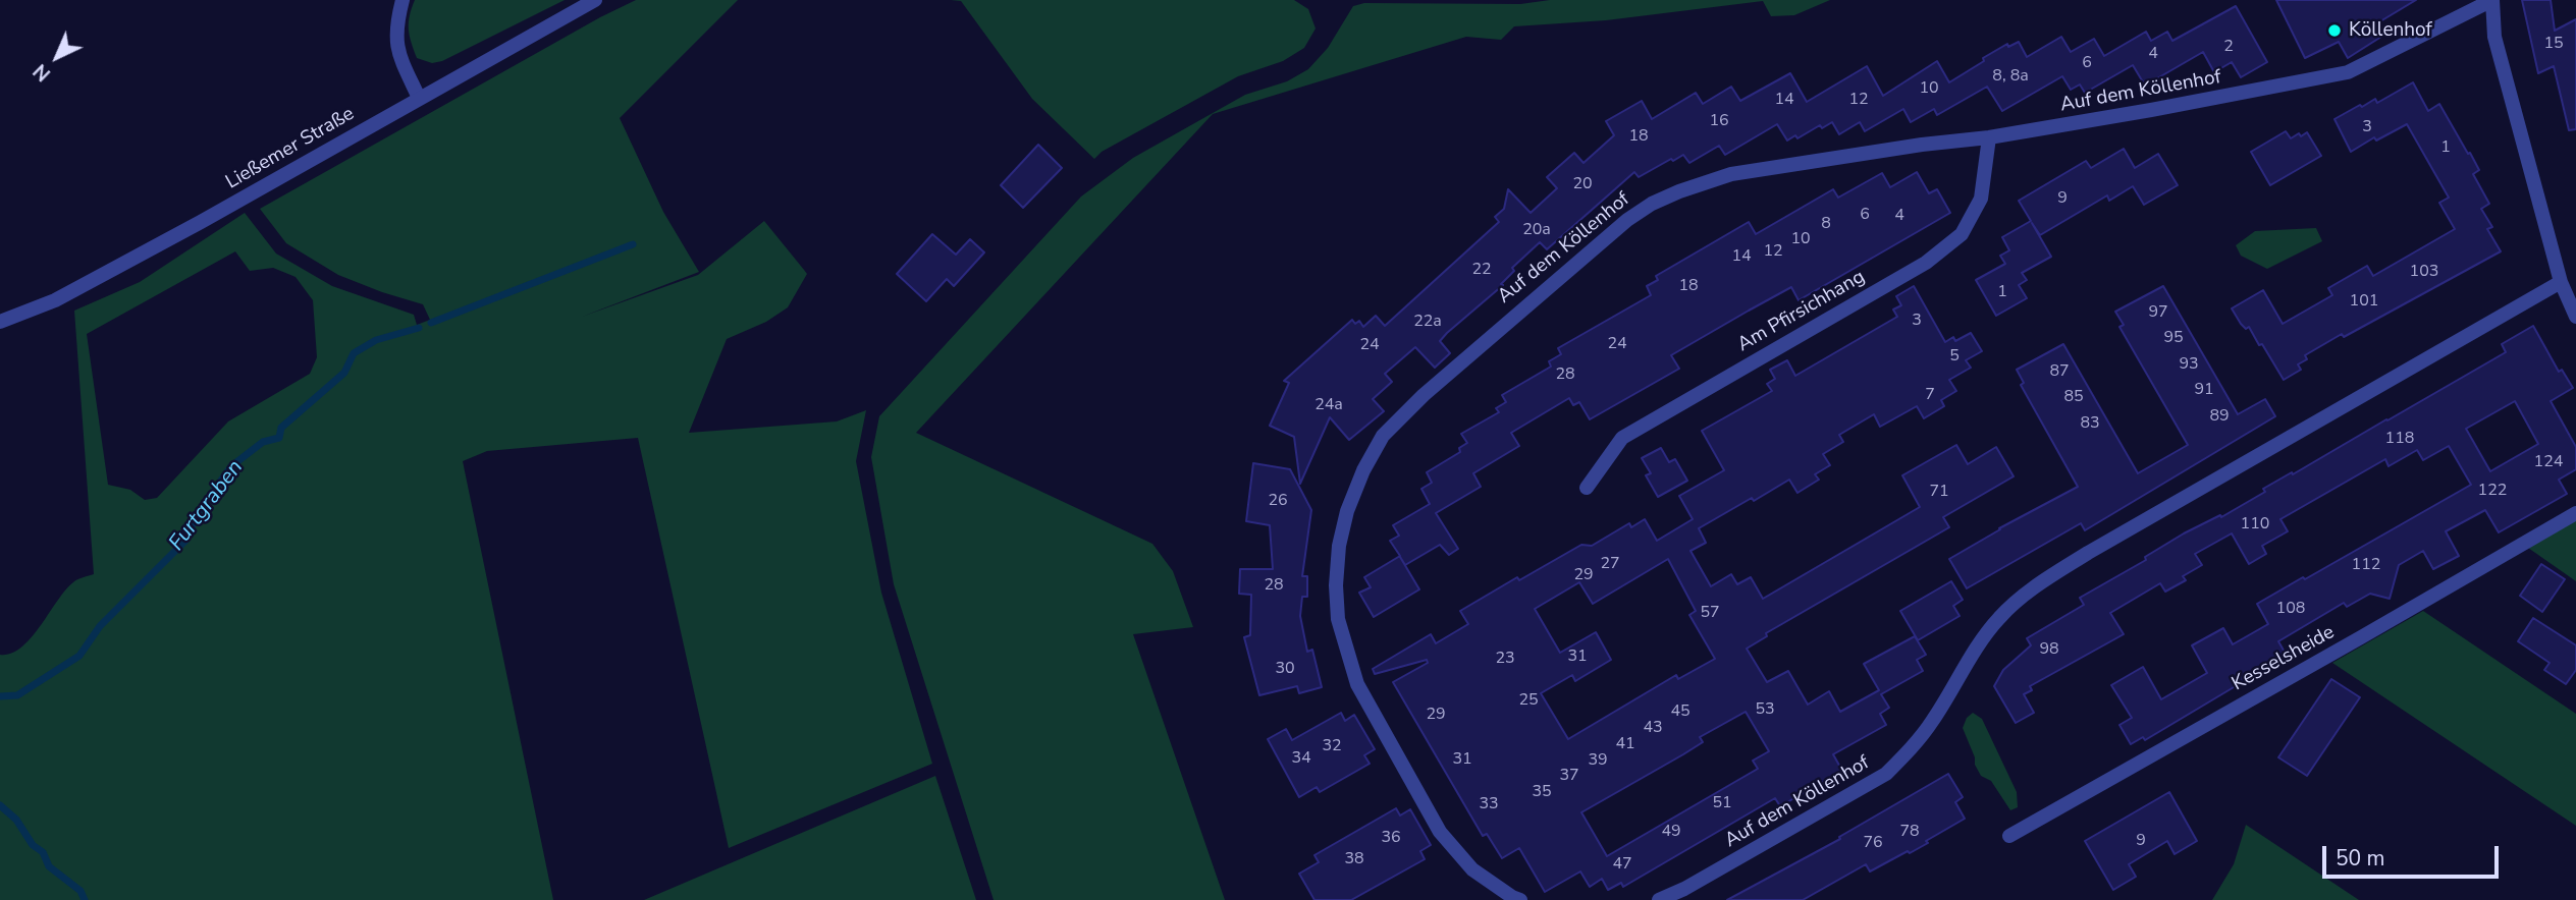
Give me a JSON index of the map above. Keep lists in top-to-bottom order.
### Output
{
  "streets": {
    "street": [
      "Auf dem Köllenhof",
      "Ließemer Straße",
      "Am Pfirsichhang",
      "Kesselsheide"
    ]
  },
  "crossings": [
    ["Auf dem Köllenhof", "Am Pfirsichhang"]
  ],
  "water": ["Furtgraben"],
  "places": ["Köllenhof"],
  "house_numbers": [
    "15",
    "2",
    "4",
    "6",
    "8, 8a",
    "10",
    "14",
    "12",
    "16",
    "3",
    "18",
    "1",
    "20",
    "9",
    "6",
    "4",
    "8",
    "20a",
    "10",
    "12",
    "14",
    "22",
    "103",
    "18",
    "1",
    "101",
    "97",
    "3",
    "22a",
    "95",
    "24",
    "24",
    "5",
    "93",
    "87",
    "28",
    "91",
    "7",
    "85",
    "24a",
    "89",
    "83",
    "118",
    "124",
    "122",
    "71",
    "26",
    "110",
    "27",
    "112",
    "29",
    "28",
    "108",
    "57",
    "98",
    "31",
    "23",
    "30",
    "25",
    "53",
    "45",
    "29",
    "43",
    "41",
    "32",
    "34",
    "31",
    "39",
    "37",
    "35",
    "51",
    "33",
    "49",
    "78",
    "36",
    "9",
    "76",
    "38",
    "47"
  ],
  "scale_bar": "50 m",
  "north": "bottom left"
}
